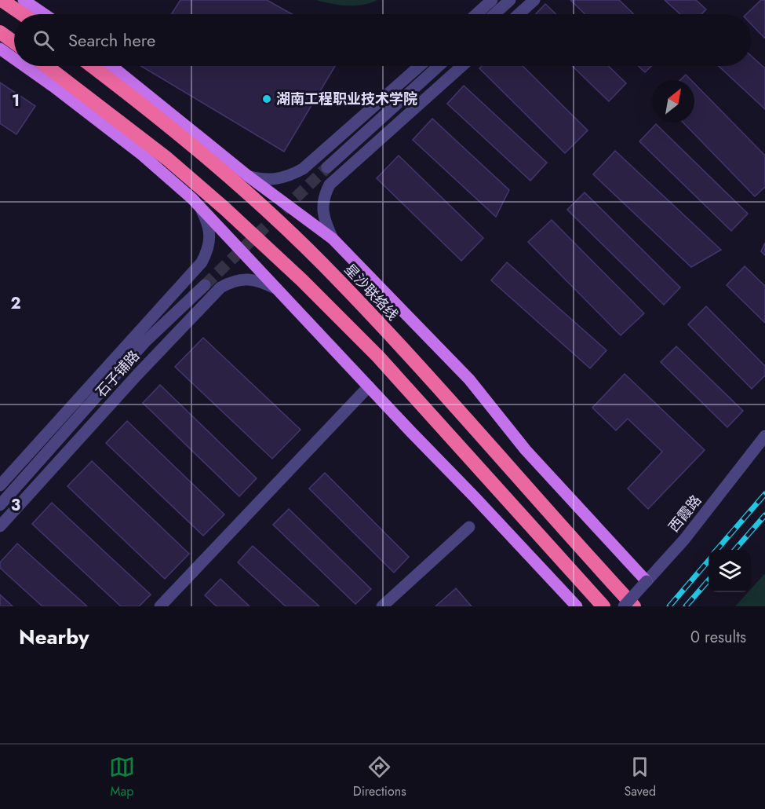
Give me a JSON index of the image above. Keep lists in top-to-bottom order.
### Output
{
  "streets": {
    "highway": ["星沙联络线"],
    "street": ["石子铺路", "西霞路"]
  },
  "places": ["湖南工程职业技术学院"],
  "north": "top right",
  "page": {
    "search": "Search here",
    "heading": ["Nearby", "0 results"],
    "nav": ["Map", "Directions", "Saved"]
  },
  "grid": {
    "rows": ["1", "2", "3"]
  }
}
